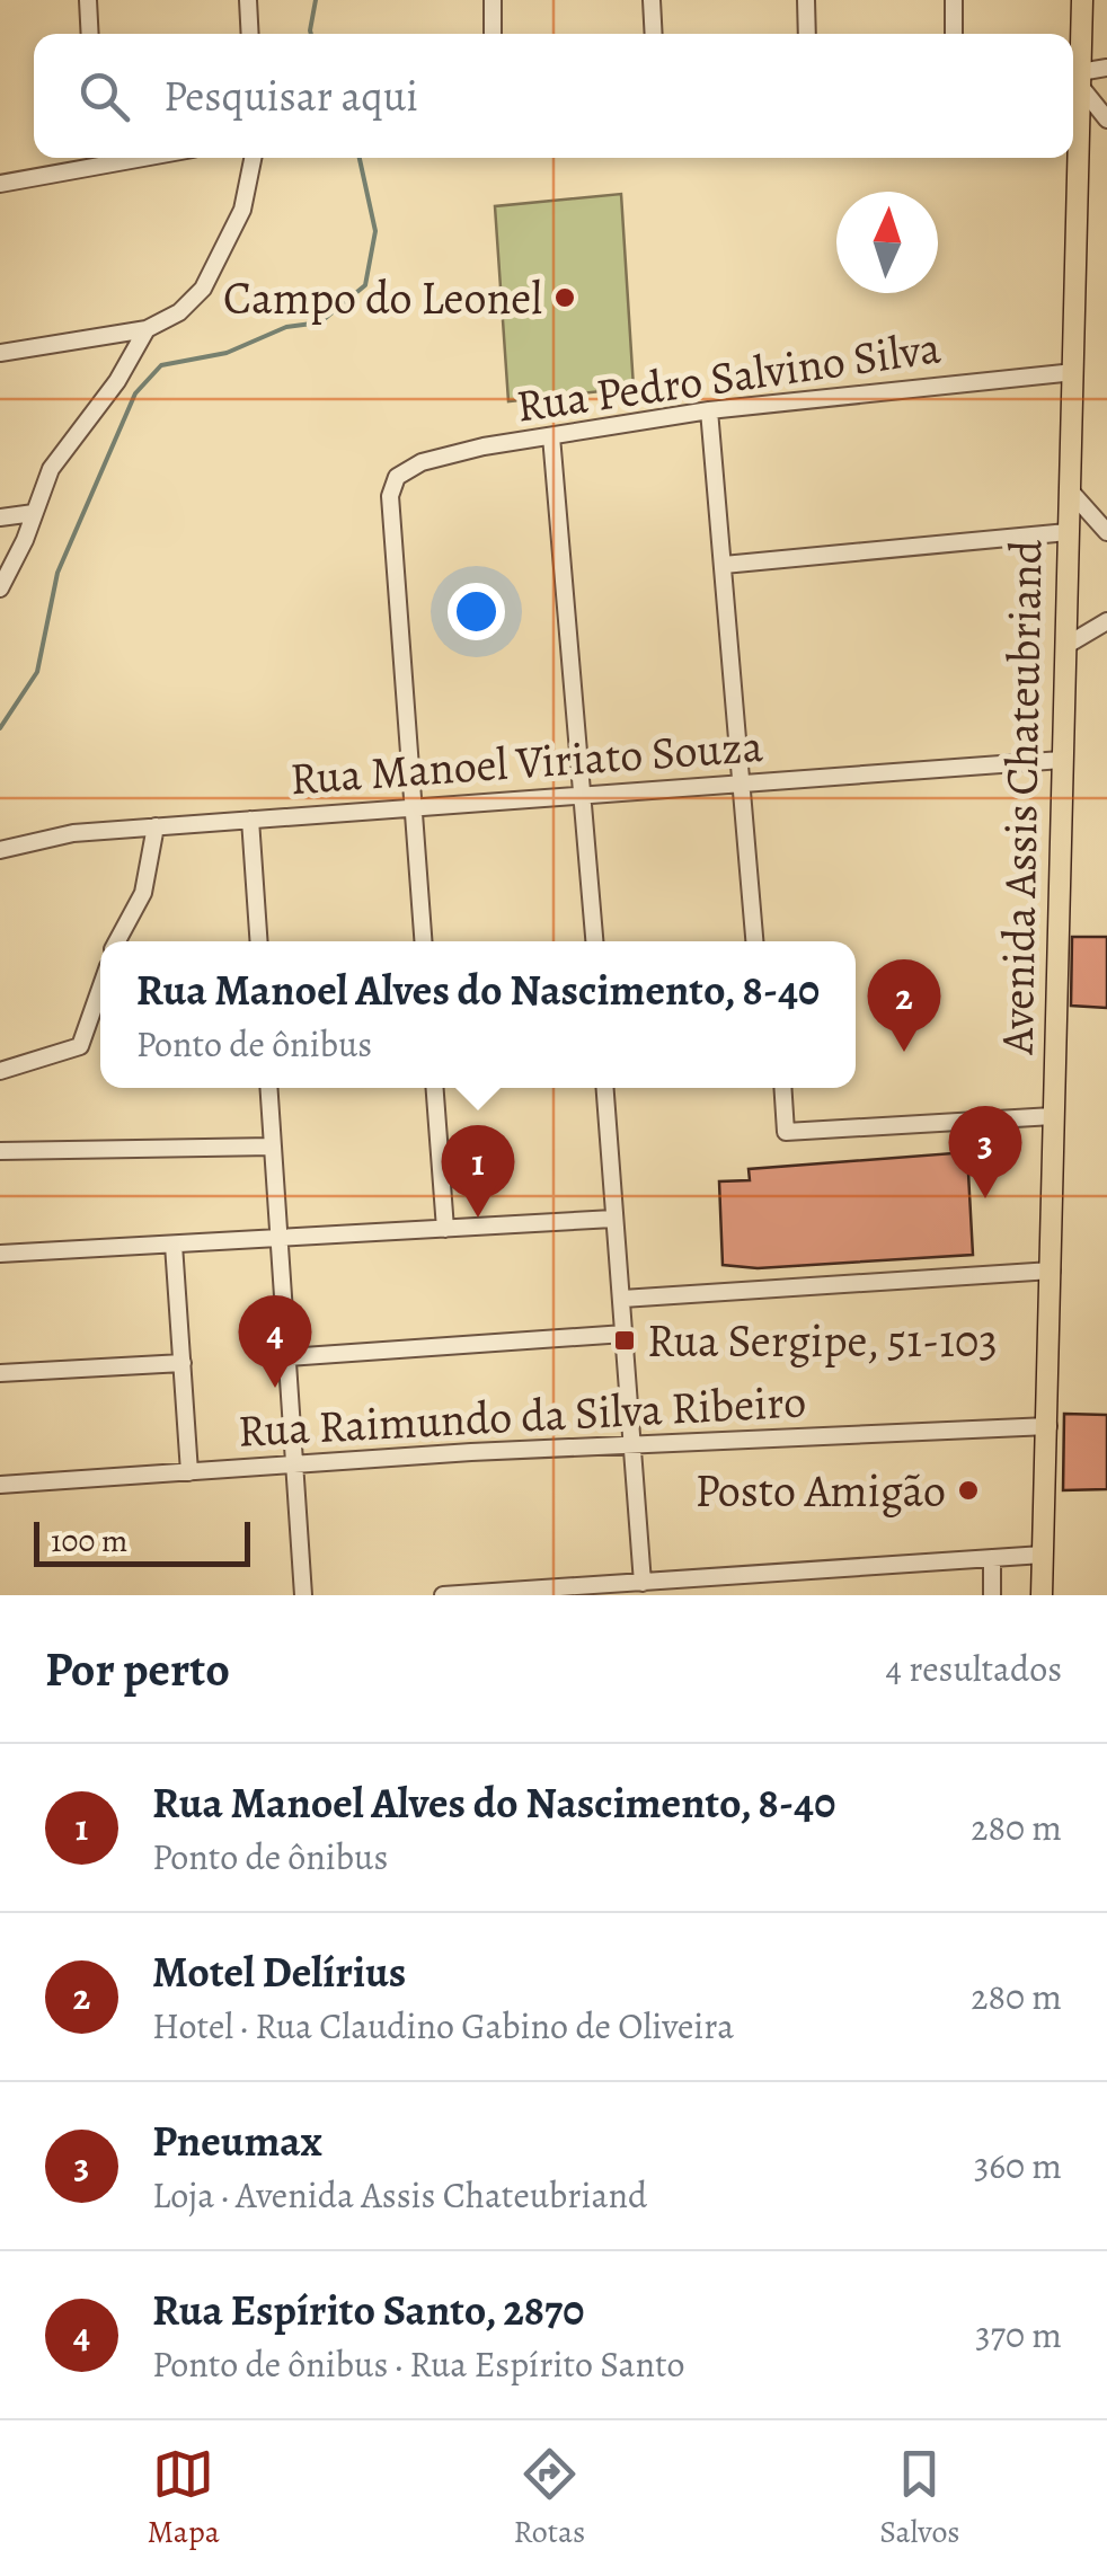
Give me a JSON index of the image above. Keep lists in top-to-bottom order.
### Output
{
  "streets": {
    "main road": ["Avenida Assis Chateubriand"],
    "street": ["Rua Pedro Salvino Silva", "Rua Manoel Viriato Souza", "Rua Raimundo da Silva Ribeiro"]
  },
  "crossings": [
    ["Rua Pedro Salvino Silva", "Rua Manoel Viriato Souza"],
    ["Rua Pedro Salvino Silva", "Avenida Assis Chateubriand"],
    ["Rua Manoel Viriato Souza", "Avenida Assis Chateubriand"],
    ["Avenida Assis Chateubriand", "Rua Raimundo da Silva Ribeiro"]
  ],
  "places": {
    "other": ["Campo do Leonel", "Posto Amigão"],
    "transit": ["Rua Sergipe, 51-103"]
  },
  "scale_bar": "100 m",
  "north": "top",
  "page": {
    "search": "Pesquisar aqui",
    "popup": ["Rua Manoel Alves do Nascimento, 8-40", "Ponto de ônibus"],
    "pins": [
      "2",
      "3",
      "1",
      "4"
    ],
    "scale": "100 m",
    "heading": ["Por perto", "4 resultados"],
    "list": [
      {
        "mark": "1",
        "name": "Rua Manoel Alves do Nascimento, 8-40",
        "note": "Ponto de ônibus",
        "value": "280 m"
      },
      {
        "mark": "2",
        "name": "Motel Delírius",
        "note": "Hotel · Rua Claudino Gabino de Oliveira",
        "value": "280 m"
      },
      {
        "mark": "3",
        "name": "Pneumax",
        "note": "Loja · Avenida Assis Chateubriand",
        "value": "360 m"
      },
      {
        "mark": "4",
        "name": "Rua Espírito Santo, 2870",
        "note": "Ponto de ônibus · Rua Espírito Santo",
        "value": "370 m"
      }
    ],
    "nav": ["Mapa", "Rotas", "Salvos"]
  }
}
